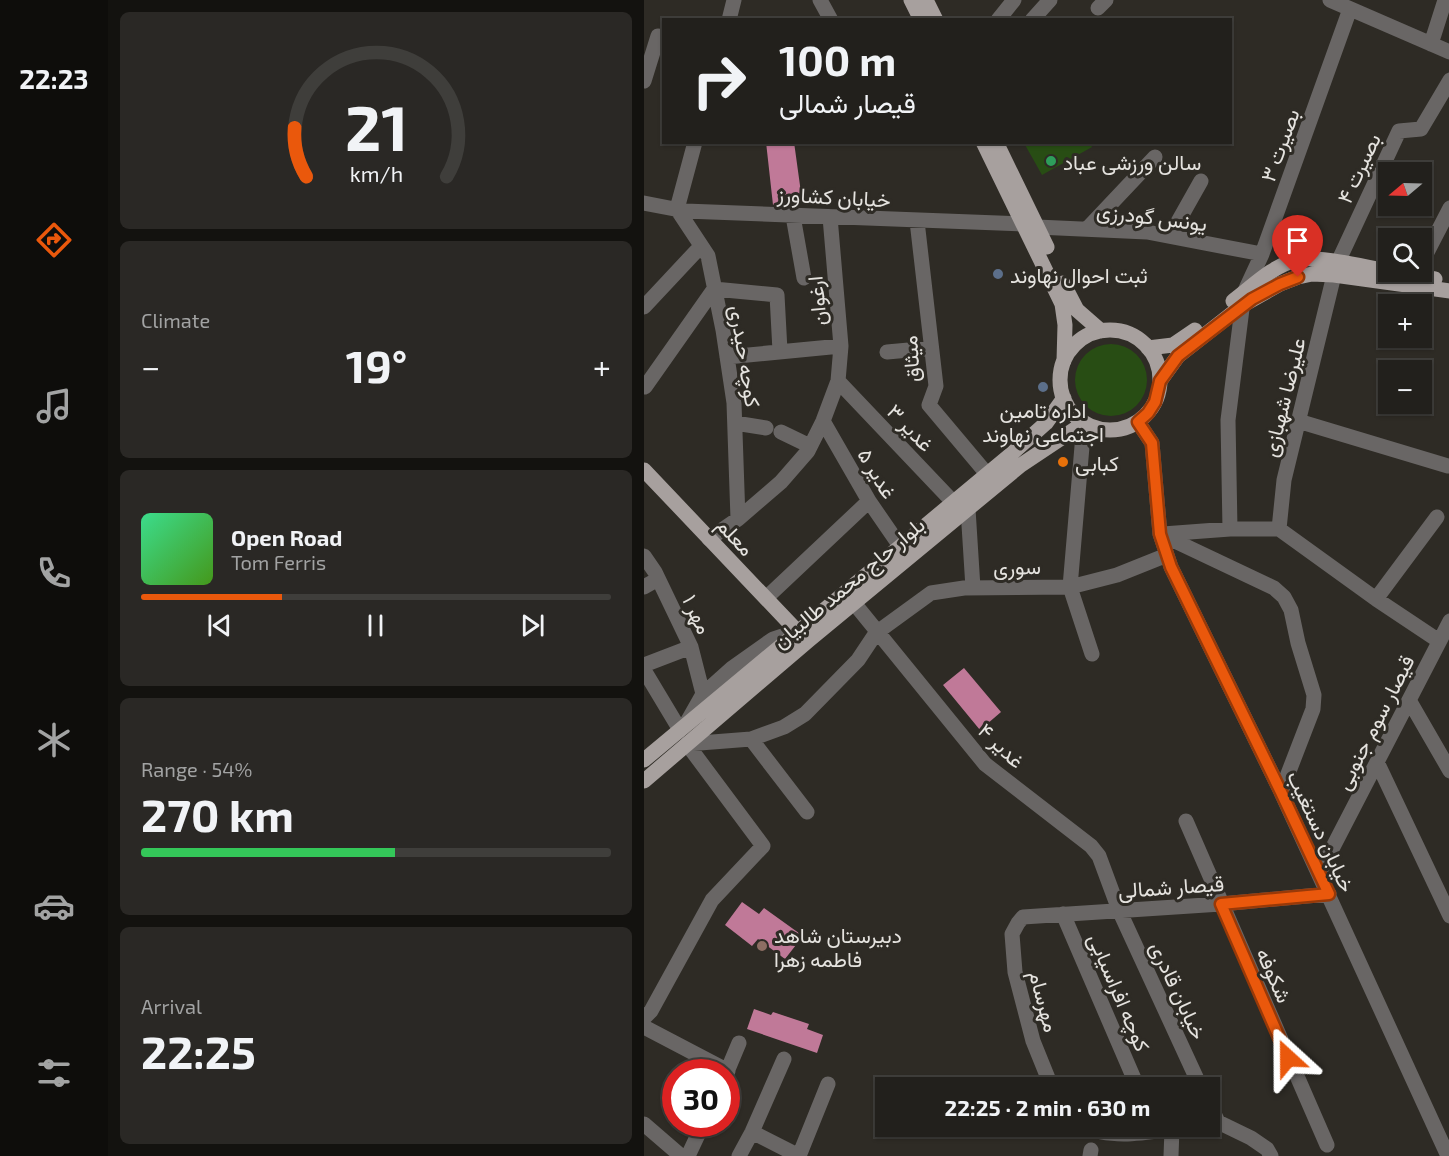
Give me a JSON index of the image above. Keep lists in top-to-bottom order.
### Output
{
  "streets": {
    "main road": ["معلم", "بلوار حاج محمد طالبیان"],
    "street": [
      "بصیرت ۳",
      "بصیرت ۴",
      "خیابان کشاورز",
      "یونس گودرزی",
      "ارغوان",
      "کوچه حیدری",
      "میثاق",
      "علیرضا شهبازی",
      "غدیر ۳",
      "غدیر ۵",
      "سوری",
      "مهر ۱",
      "قیصار سوم جنوبی",
      "غدیر ۴",
      "خیابان دستغیب",
      "قیصار شمالی",
      "شکوفه",
      "خیابان قادری",
      "کوچه افراسیابی",
      "مهرسام"
    ]
  },
  "crossings": [
    ["بصیرت ۳", "یونس گودرزی"],
    ["بصیرت ۴", "علیرضا شهبازی"],
    ["خیابان کشاورز", "یونس گودرزی"],
    ["خیابان کشاورز", "ارغوان"],
    ["خیابان کشاورز", "کوچه حیدری"],
    ["خیابان کشاورز", "میثاق"],
    ["ارغوان", "کوچه حیدری"],
    ["ارغوان", "غدیر ۳"],
    ["ارغوان", "غدیر ۵"],
    ["ارغوان", "معلم"],
    ["میثاق", "بلوار حاج محمد طالبیان"],
    ["غدیر ۳", "بلوار حاج محمد طالبیان"],
    ["غدیر ۵", "بلوار حاج محمد طالبیان"],
    ["معلم", "بلوار حاج محمد طالبیان"],
    ["سوری", "غدیر ۴"],
    ["سوری", "خیابان دستغیب"],
    ["بلوار حاج محمد طالبیان", "غدیر ۴"],
    ["بلوار حاج محمد طالبیان", "خیابان دستغیب"],
    ["قیصار سوم جنوبی", "خیابان دستغیب"],
    ["غدیر ۴", "قیصار شمالی"],
    ["غدیر ۴", "خیابان قادری"],
    ["خیابان دستغیب", "قیصار شمالی"],
    ["قیصار شمالی", "شکوفه"],
    ["قیصار شمالی", "خیابان قادری"],
    ["قیصار شمالی", "کوچه افراسیابی"],
    ["قیصار شمالی", "مهرسام"]
  ],
  "places": [
    "سالن ورزشی عباد",
    "ثبت احوال نهاوند",
    "اداره تامین اجتماعی نهاوند",
    "کبابی",
    "دبیرستان شاهد فاطمه زهرا"
  ],
  "north": "left",
  "page": {
    "tabs": "22:23",
    "turn": ["100 m", "قیصار شمالی"],
    "map_buttons": ["+", "−"],
    "tile": [
      "Climate",
      ["Range · 54%", "270 km"],
      ["Arrival", "22:25"]
    ],
    "heat": ["−", "19°", "+"],
    "song": ["Open Road", "Tom Ferris"],
    "limit": "30",
    "trip": "22:25 · 2 min · 630 m",
    "gauge": ["21", "km/h"]
  }
}
